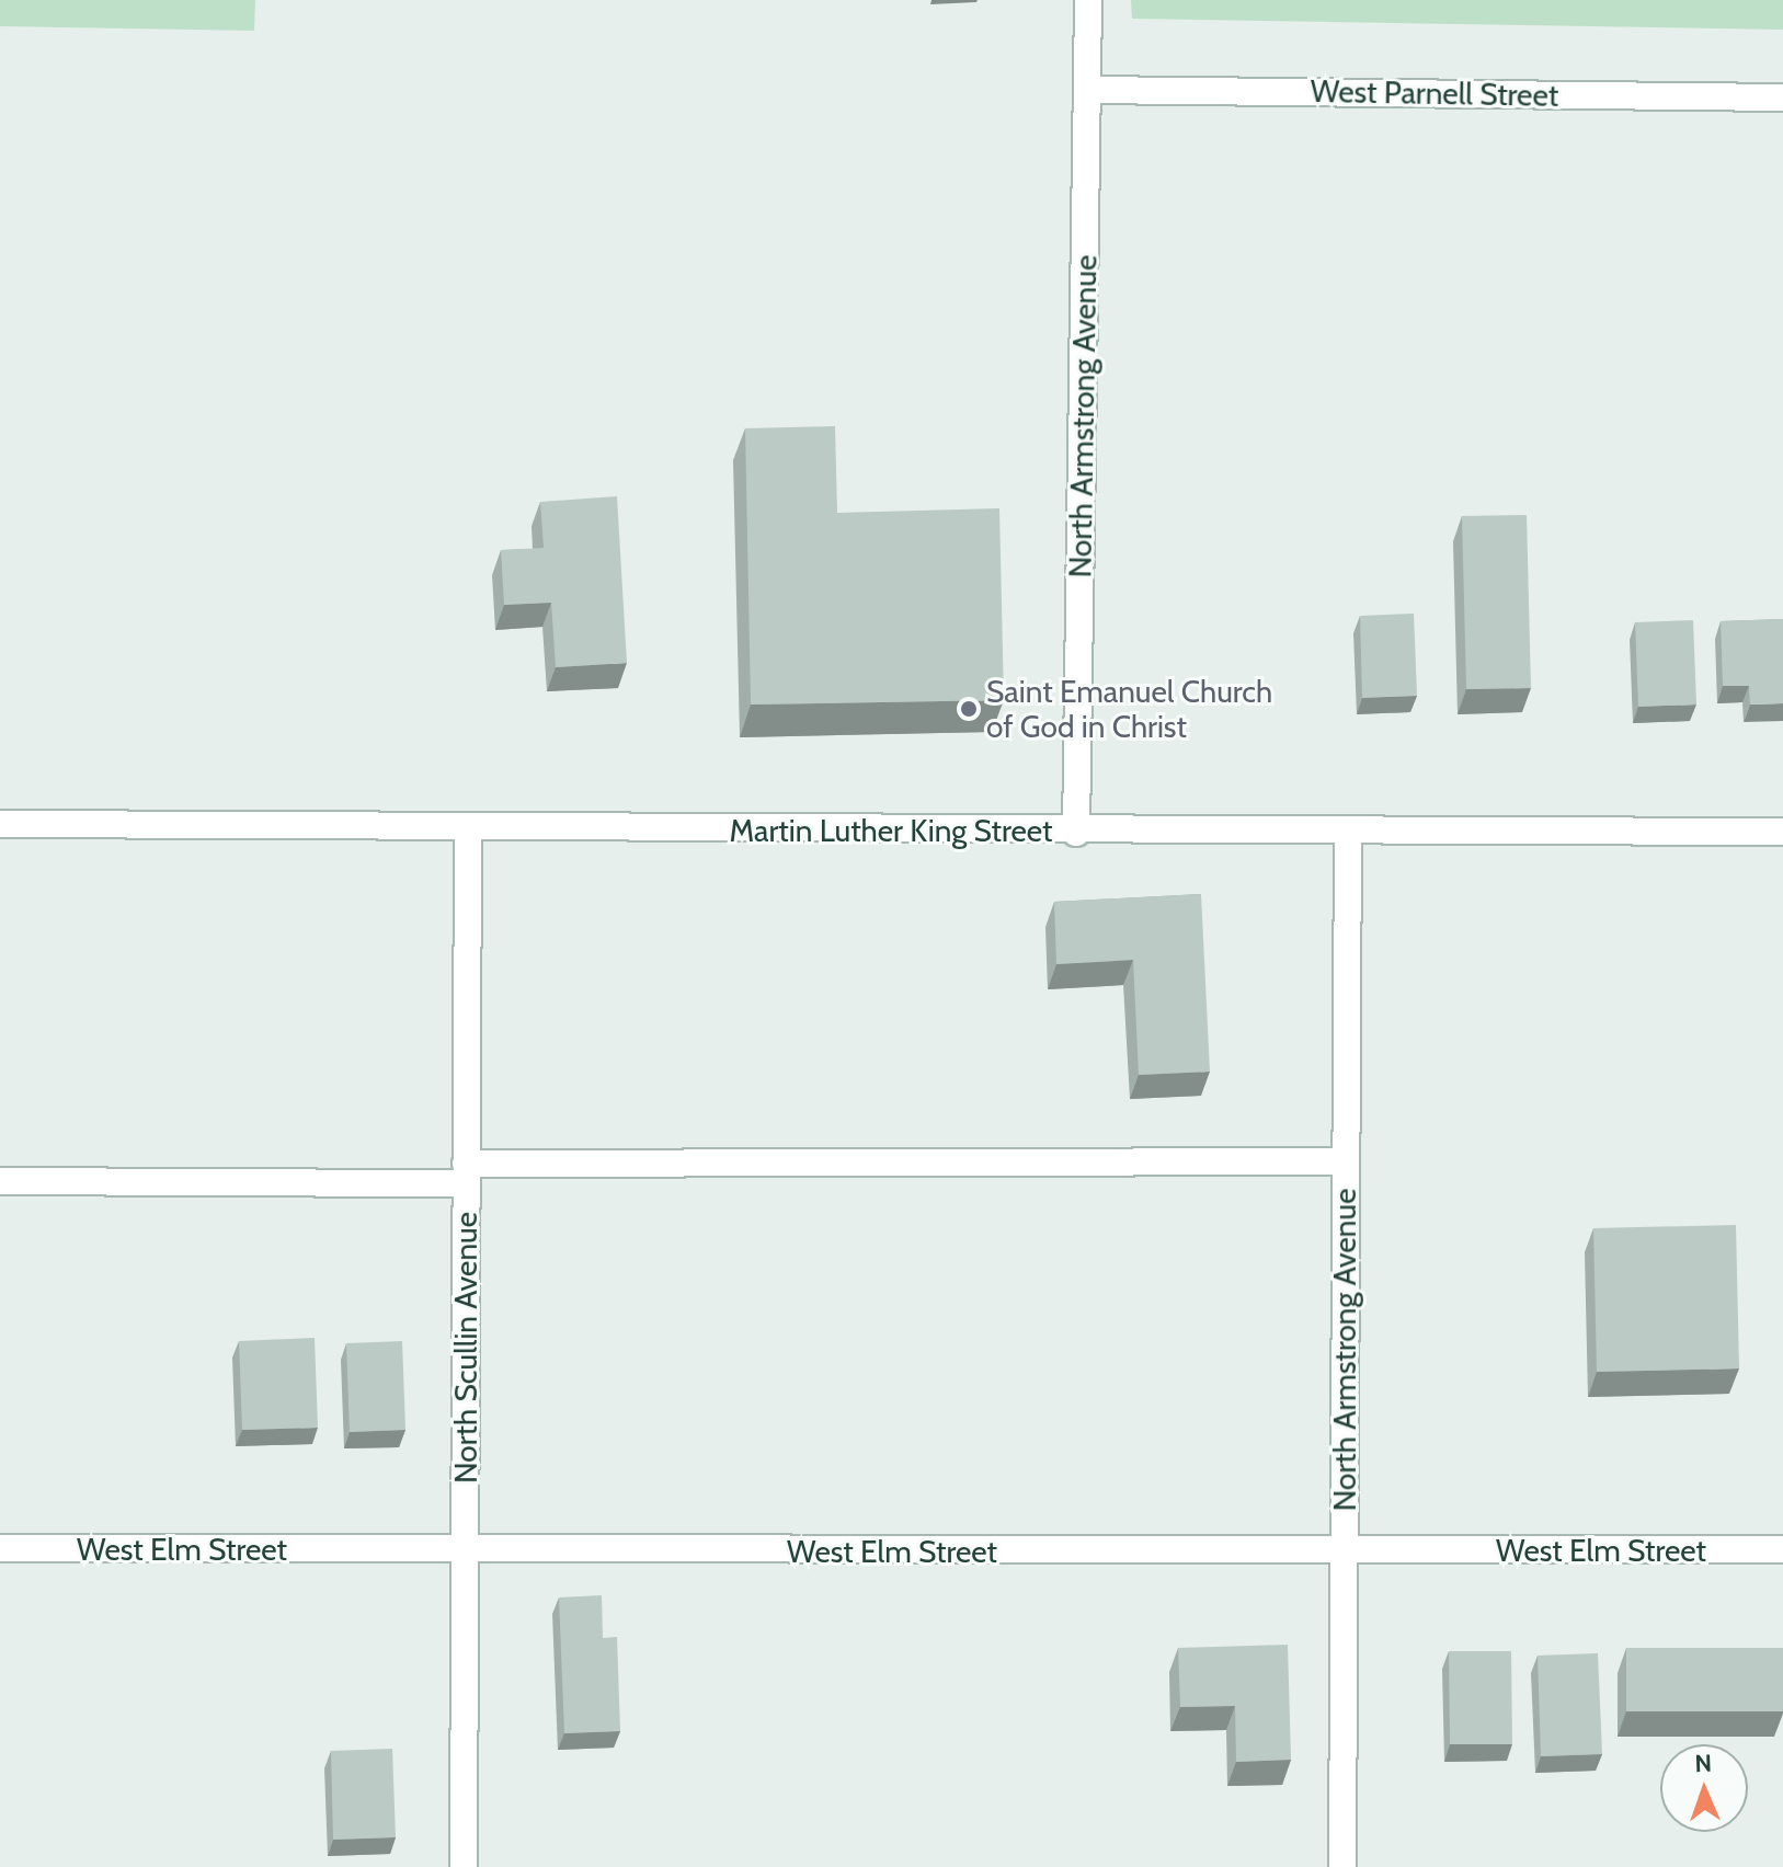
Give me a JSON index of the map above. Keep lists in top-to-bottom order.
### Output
{
  "streets": {
    "street": [
      "West Parnell Street",
      "North Armstrong Avenue",
      "Martin Luther King Street",
      "North Scullin Avenue",
      "West Elm Street"
    ]
  },
  "crossings": [
    ["West Parnell Street", "North Armstrong Avenue"],
    ["North Armstrong Avenue", "Martin Luther King Street"],
    ["North Armstrong Avenue", "West Elm Street"],
    ["Martin Luther King Street", "North Scullin Avenue"],
    ["North Scullin Avenue", "West Elm Street"]
  ],
  "places": ["Saint Emanuel Church of God in Christ"],
  "north": "top"
}
